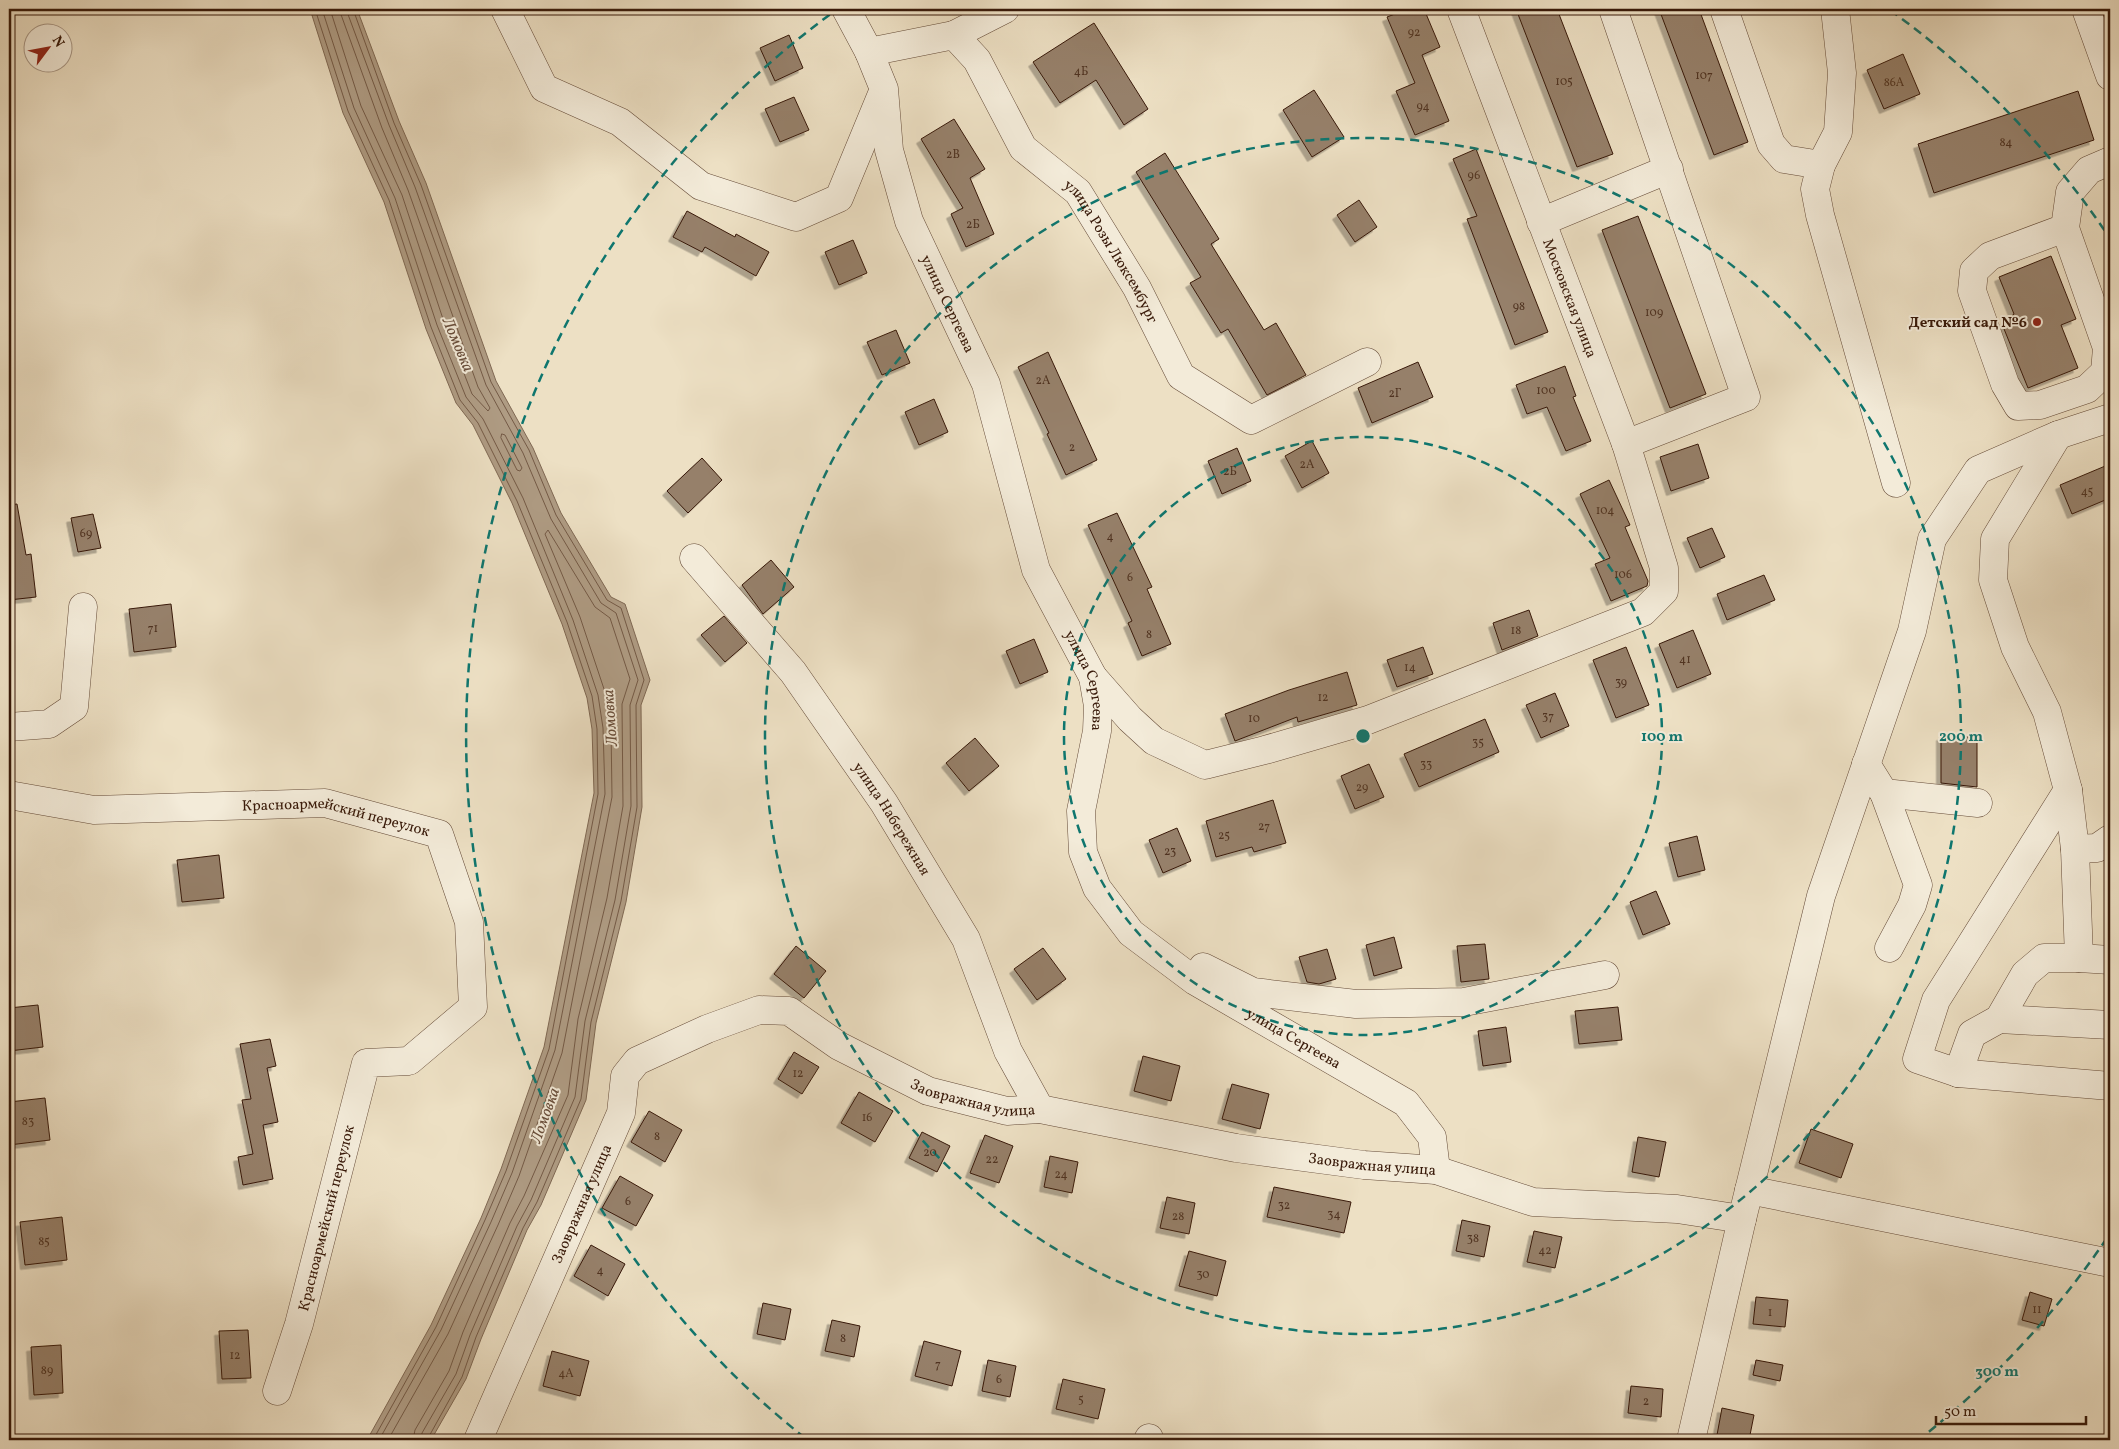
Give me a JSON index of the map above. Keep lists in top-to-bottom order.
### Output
{
  "streets": {
    "street": [
      "улица Розы Люксембург",
      "Московская улица",
      "улица Сергеева",
      "улица Набережная",
      "Красноармейский переулок",
      "Заовражная улица"
    ]
  },
  "crossings": [
    ["улица Сергеева", "Заовражная улица"],
    ["улица Набережная", "Заовражная улица"]
  ],
  "water": ["Ломовка"],
  "places": ["Детский сад №6"],
  "house_numbers": [
    "92",
    "4Б",
    "107",
    "105",
    "86А",
    "94",
    "84",
    "2В",
    "96",
    "2Б",
    "98",
    "109",
    "2А",
    "100",
    "2Г",
    "2",
    "2А",
    "2Б",
    "45",
    "104",
    "69",
    "4",
    "106",
    "6",
    "71",
    "18",
    "8",
    "41",
    "14",
    "39",
    "12",
    "37",
    "10",
    "35",
    "33",
    "29",
    "27",
    "25",
    "23",
    "12",
    "16",
    "83",
    "8",
    "20",
    "22",
    "24",
    "6",
    "32",
    "34",
    "28",
    "38",
    "85",
    "42",
    "4",
    "30",
    "11",
    "1",
    "8",
    "12",
    "7",
    "89",
    "4А",
    "6",
    "5",
    "2"
  ],
  "scale_bar": "50 m",
  "north": "top right",
  "rings": ["100 m", "200 m", "300 m"]
}
